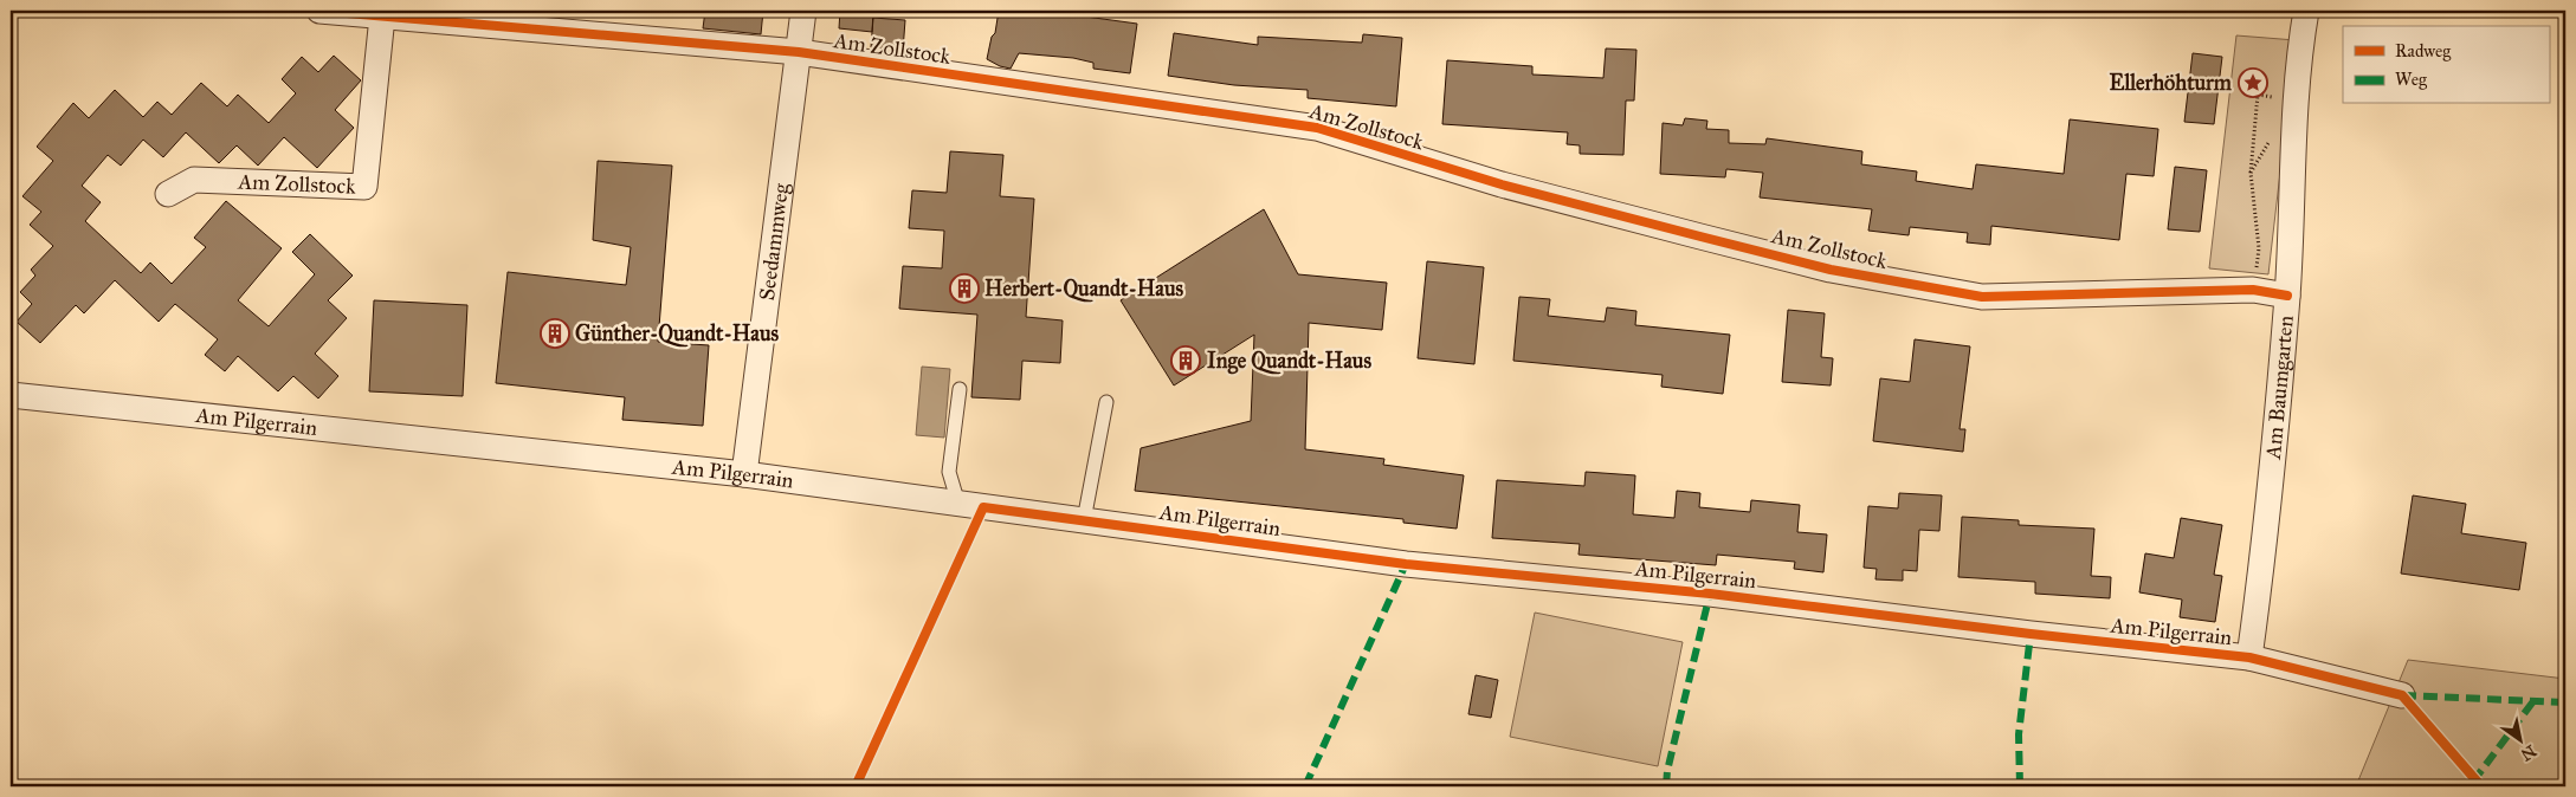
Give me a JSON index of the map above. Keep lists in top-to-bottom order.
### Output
{
  "streets": {
    "street": [
      "Am Zollstock",
      "Seedammweg",
      "Am Baumgarten",
      "Am Pilgerrain"
    ]
  },
  "crossings": [
    ["Am Zollstock", "Seedammweg"],
    ["Am Zollstock", "Am Baumgarten"],
    ["Seedammweg", "Am Pilgerrain"],
    ["Am Baumgarten", "Am Pilgerrain"]
  ],
  "places": {
    "place": ["Ellerhöhturm"],
    "building": ["Herbert-Quandt-Haus", "Günther-Quandt-Haus", "Inge Quandt-Haus"]
  },
  "legend": ["Radweg", "Weg"],
  "north": "bottom right"
}
